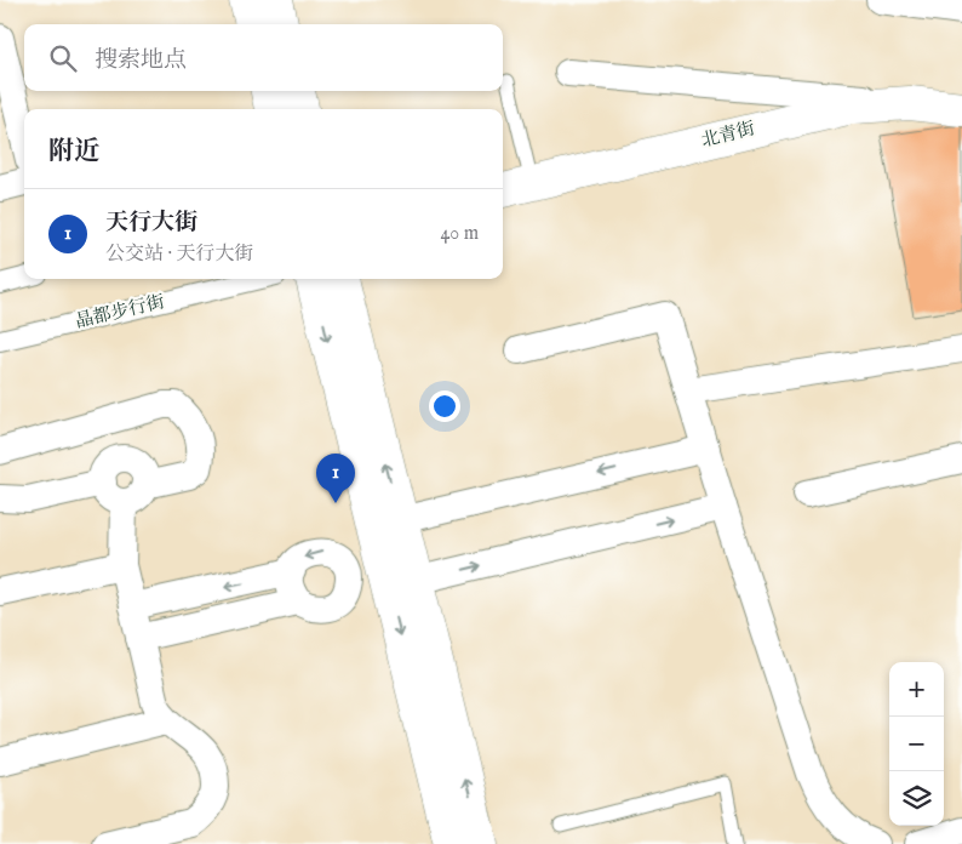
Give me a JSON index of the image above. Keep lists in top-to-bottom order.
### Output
{
  "streets": {
    "main road": ["北青街"],
    "street": ["晶都步行街"]
  },
  "page": {
    "search": "搜索地点",
    "heading": "附近",
    "list": [
      {
        "mark": "1",
        "name": "天行大街",
        "note": "公交站 · 天行大街",
        "value": "40 m"
      }
    ],
    "pins": "1",
    "map_buttons": ["+", "−"]
  }
}
